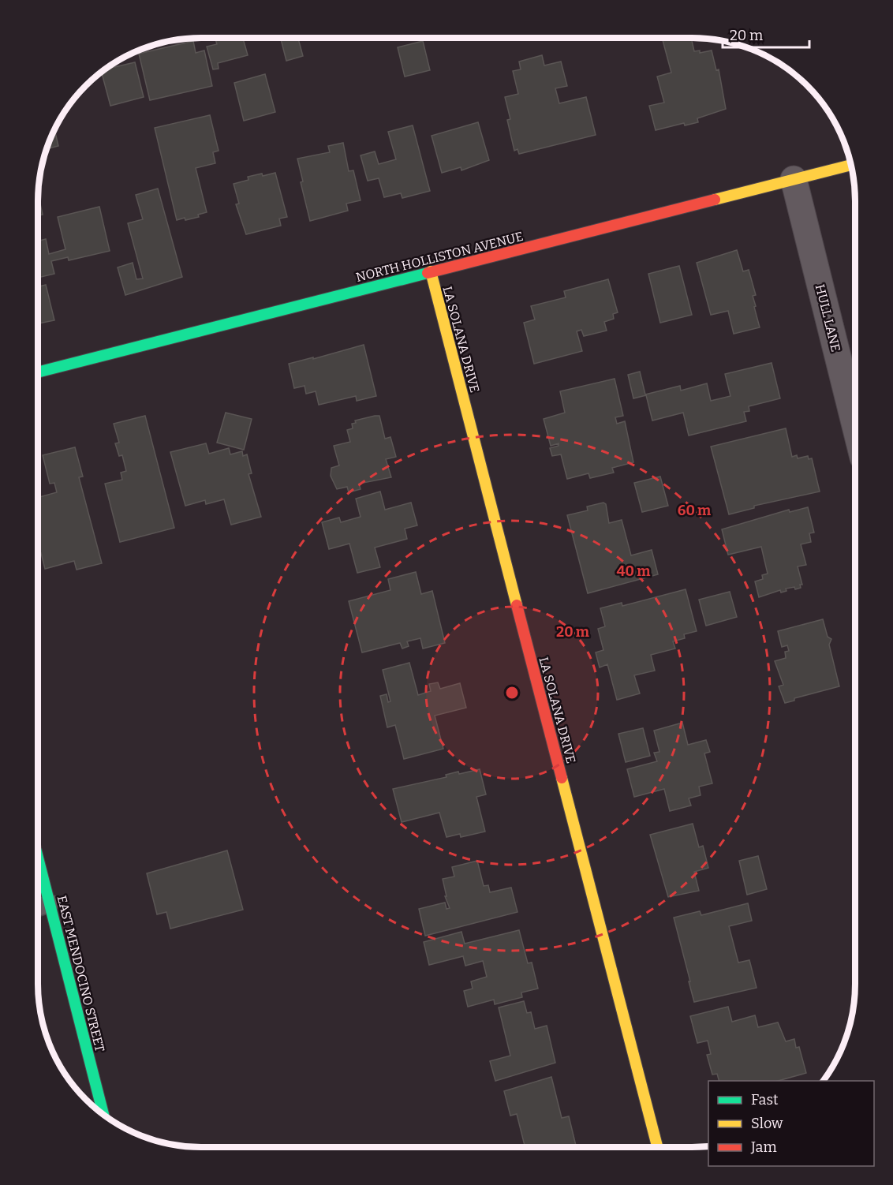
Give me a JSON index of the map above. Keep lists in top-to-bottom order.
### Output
{
  "streets": {
    "street": [
      "NORTH HOLLISTON AVENUE",
      "HULL LANE",
      "LA SOLANA DRIVE",
      "EAST MENDOCINO STREET"
    ]
  },
  "crossings": [
    ["NORTH HOLLISTON AVENUE", "HULL LANE"],
    ["NORTH HOLLISTON AVENUE", "LA SOLANA DRIVE"]
  ],
  "legend": ["Fast", "Slow", "Jam"],
  "scale_bar": "20 m",
  "rings": ["60 m", "40 m", "20 m"]
}
